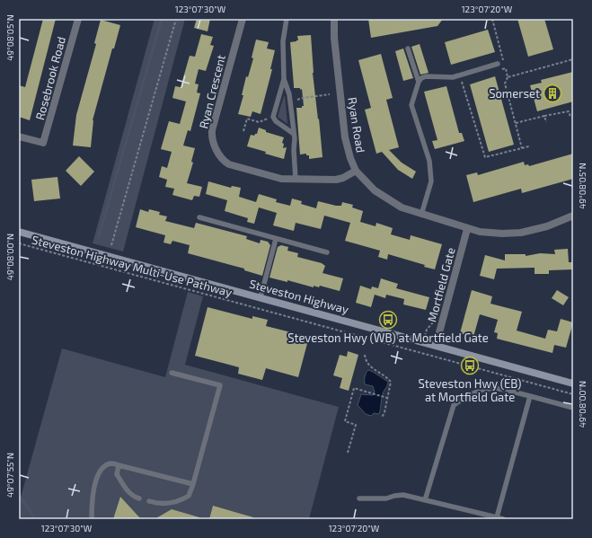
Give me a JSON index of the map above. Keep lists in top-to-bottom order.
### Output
{
  "streets": {
    "main road": ["Steveston Highway"],
    "street": [
      "Rosebrook Road",
      "Ryan Crescent",
      "Ryan Road",
      "Mortfield Gate"
    ],
    "path": ["Steveston Highway Multi-Use Pathway"]
  },
  "crossings": [
    ["Ryan Crescent", "Ryan Road"],
    ["Ryan Road", "Mortfield Gate"],
    ["Mortfield Gate", "Steveston Highway"]
  ],
  "places": {
    "building": ["Somerset"],
    "bus stop": ["Steveston Hwy (WB) at Mortfield Gate", "Steveston Hwy (EB) at Mortfield Gate"]
  },
  "coordinates": [
    "123°07'30\"W",
    "123°07'20\"W",
    "49°08'05\"N",
    "49°08'00\"N",
    "49°07'55\"N"
  ]
}
